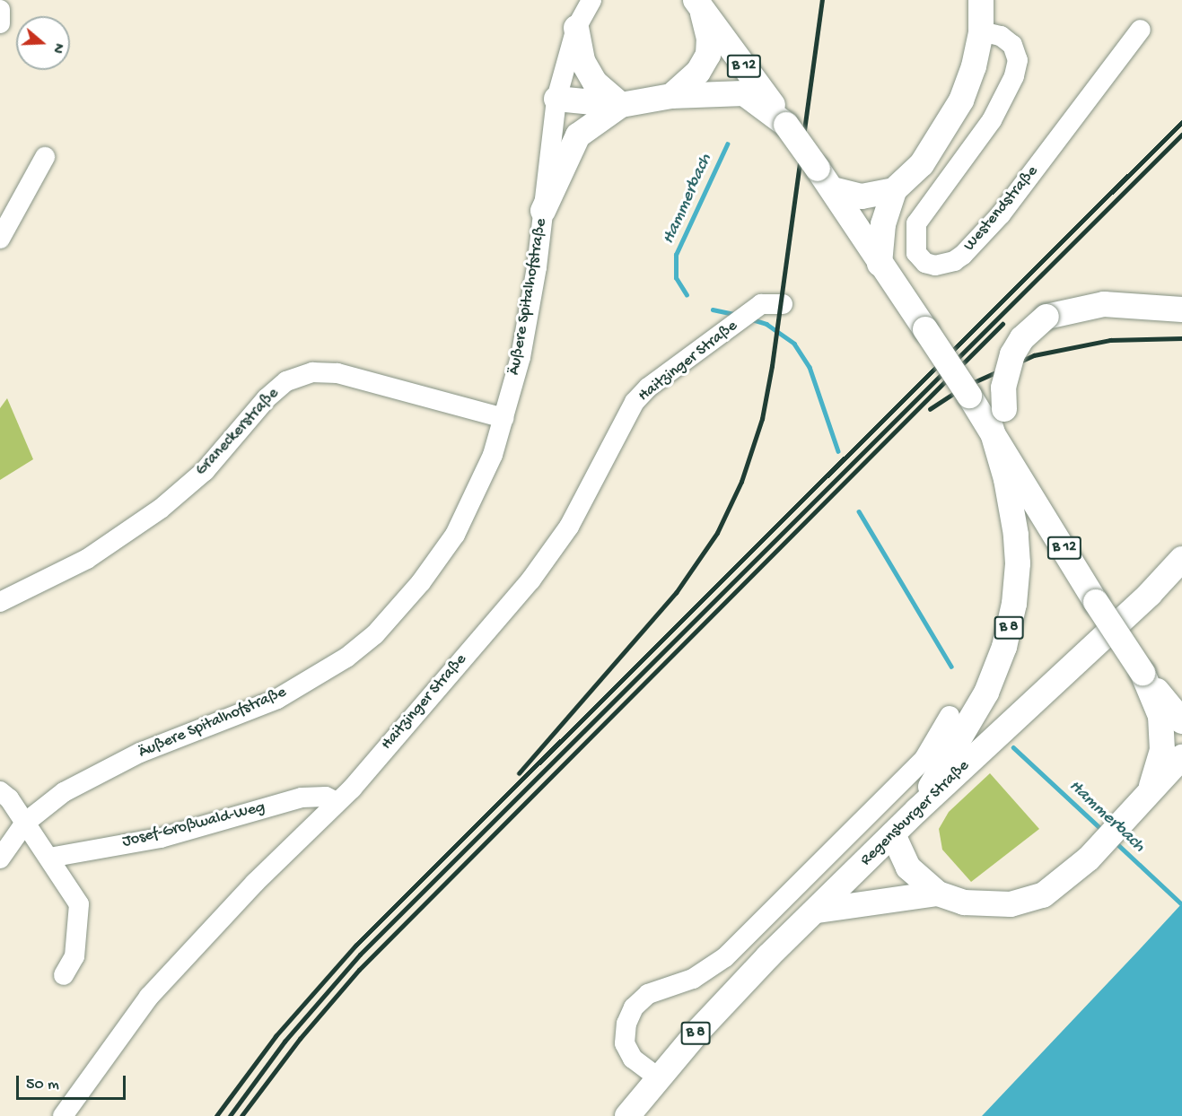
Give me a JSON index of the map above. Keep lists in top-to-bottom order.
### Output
{
  "streets": {
    "main road": ["B 12", "B 8", "Regensburger Straße"],
    "street": [
      "Westendstraße",
      "Äußere Spitalhofstraße",
      "Haitzinger Straße",
      "Graneckerstraße",
      "Josef-Großwald-Weg"
    ]
  },
  "crossings": [
    ["B 12", "B 8"],
    ["Äußere Spitalhofstraße", "Graneckerstraße"],
    ["Haitzinger Straße", "Josef-Großwald-Weg"],
    ["B 8", "Regensburger Straße"]
  ],
  "water": ["Hammerbach"],
  "scale_bar": "50 m",
  "north": "right"
}
